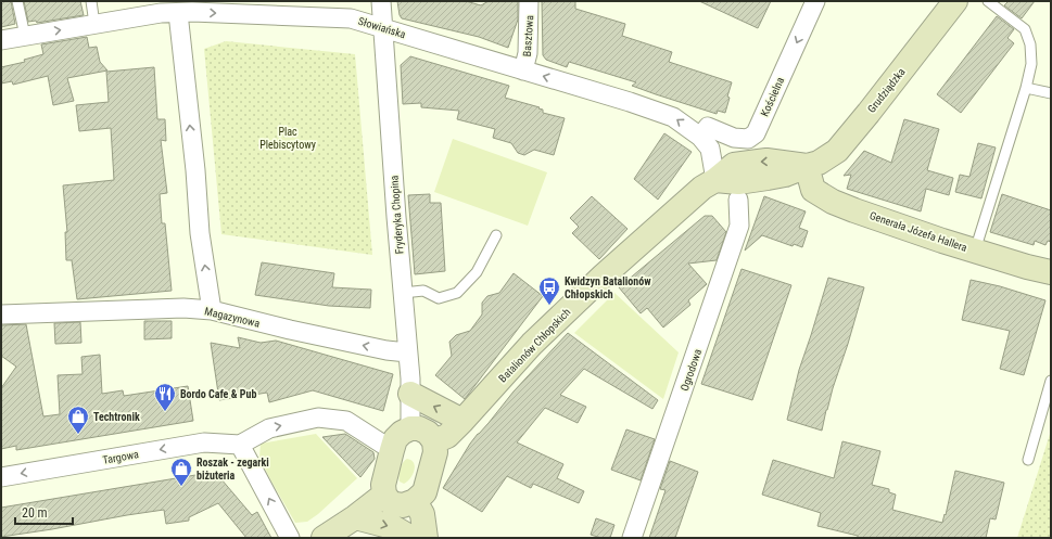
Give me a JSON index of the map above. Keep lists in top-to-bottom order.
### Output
{
  "streets": {
    "street": [
      "Słowiańska",
      "Basztowa",
      "Grudziądzka",
      "Kościelna",
      "Fryderyka Chopina",
      "Generała Józefa Hallera",
      "Magazynowa",
      "Batalionów Chłopskich",
      "Ogrodowa",
      "Targowa"
    ]
  },
  "crossings": [
    ["Słowiańska", "Basztowa"],
    ["Słowiańska", "Kościelna"],
    ["Słowiańska", "Fryderyka Chopina"],
    ["Słowiańska", "Batalionów Chłopskich"],
    ["Grudziądzka", "Generała Józefa Hallera"],
    ["Fryderyka Chopina", "Magazynowa"],
    ["Fryderyka Chopina", "Batalionów Chłopskich"]
  ],
  "one_way": ["Kościelna", "Targowa"],
  "parks": ["Plac Plebiscytowy"],
  "places": {
    "bus stop": ["Kwidzyn Batalionów Chłopskich"],
    "restaurant": ["Bordo Cafe & Pub"],
    "shop": ["Techtronik", "Roszak - zegarki biżuteria"]
  },
  "scale_bar": "20 m"
}
